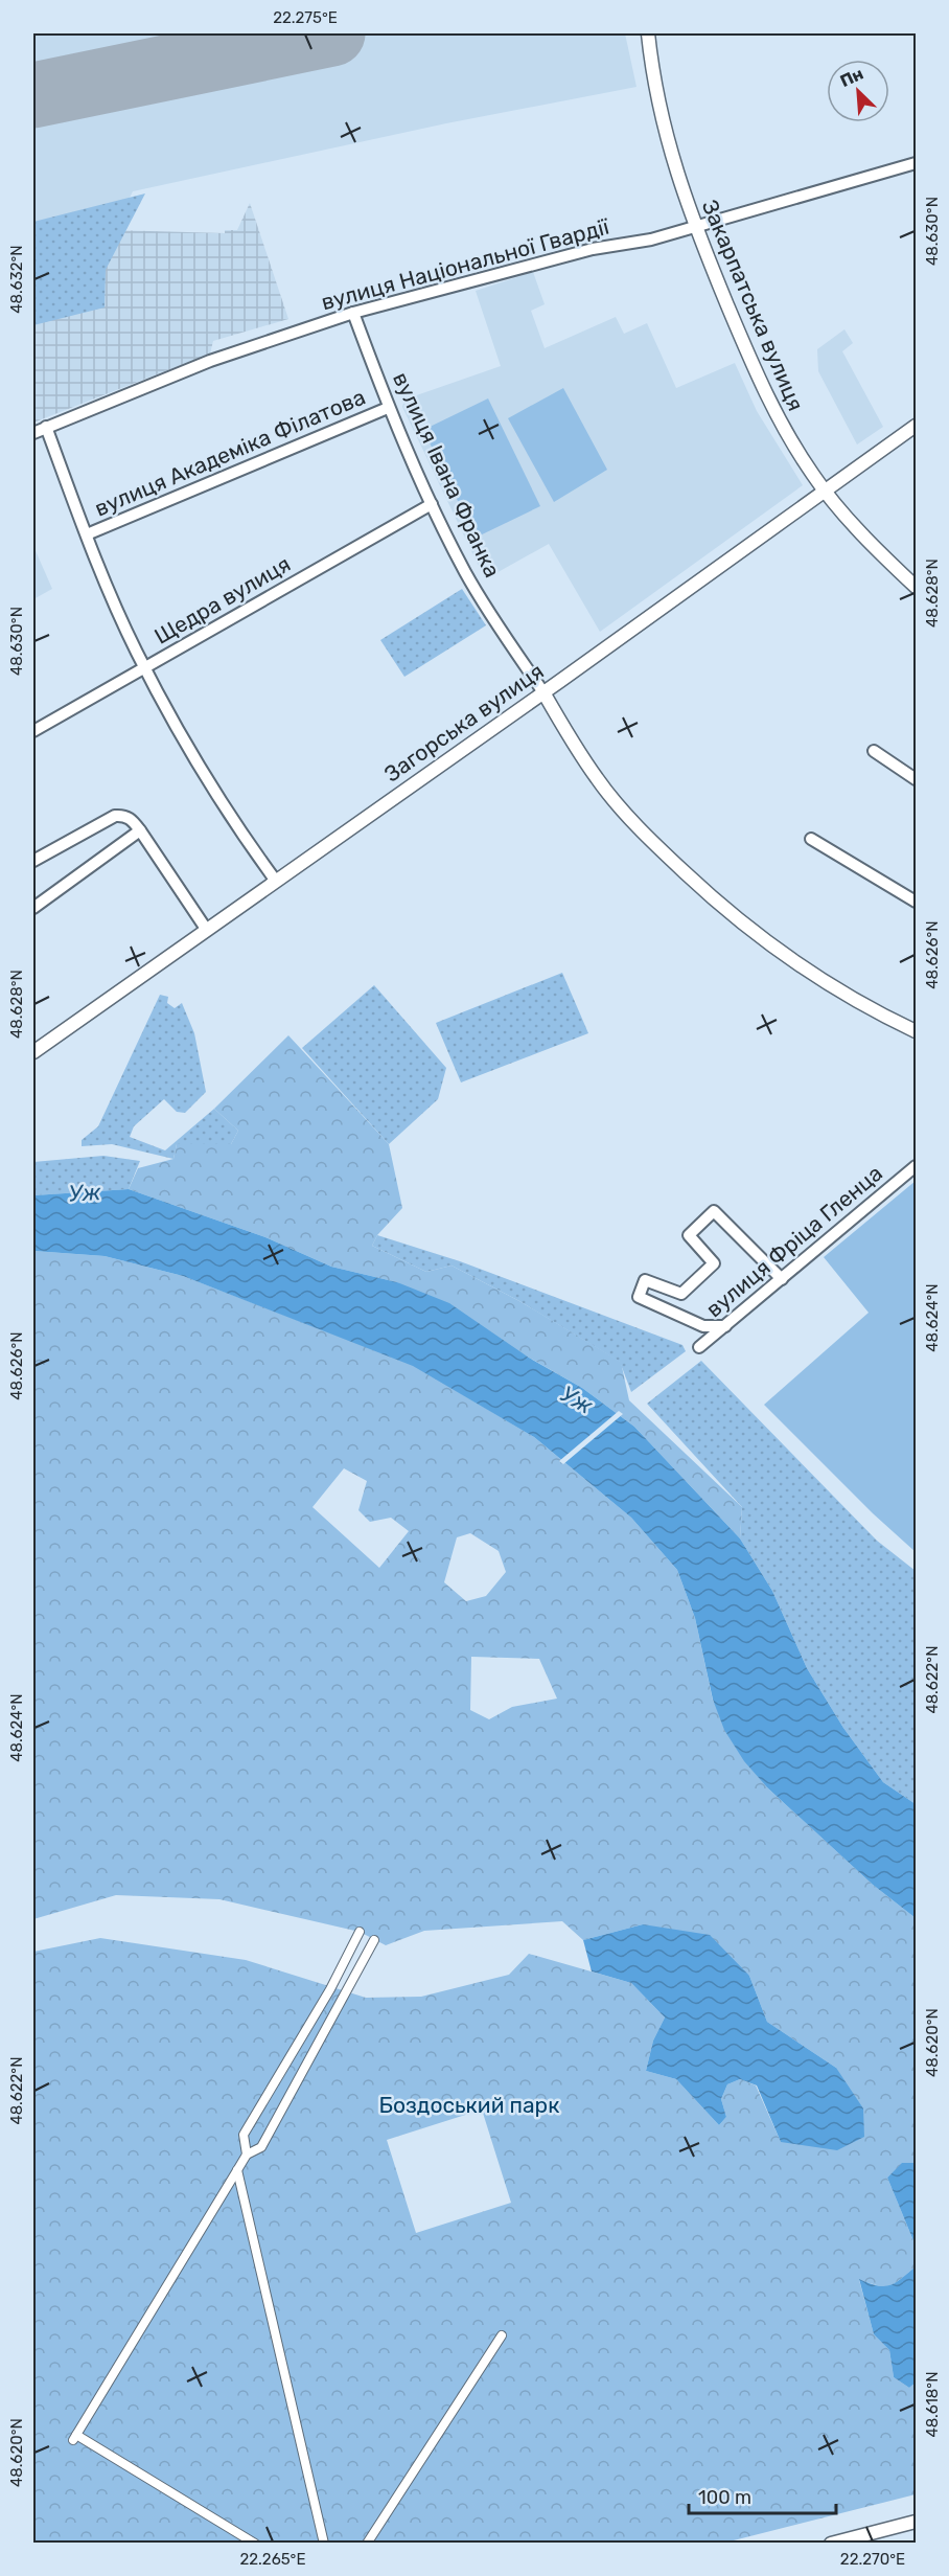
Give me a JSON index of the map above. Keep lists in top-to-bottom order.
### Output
{
  "streets": {
    "street": [
      "вулиця Національної Гвардії",
      "Закарпатська вулиця",
      "вулиця Академіка Філатова",
      "вулиця Івана Франка",
      "Щедра вулиця",
      "Загорська вулиця",
      "вулиця Фріца Гленца"
    ]
  },
  "crossings": [
    ["вулиця Національної Гвардії", "Закарпатська вулиця"],
    ["вулиця Національної Гвардії", "вулиця Івана Франка"],
    ["Закарпатська вулиця", "Загорська вулиця"],
    ["вулиця Академіка Філатова", "вулиця Івана Франка"],
    ["вулиця Івана Франка", "Щедра вулиця"],
    ["вулиця Івана Франка", "Загорська вулиця"]
  ],
  "water": ["Уж"],
  "parks": ["Боздоський парк"],
  "scale_bar": "100 m",
  "north": "top left",
  "coordinates": [
    "22.275°E",
    "48.630°N",
    "48.632°N",
    "48.628°N",
    "48.626°N",
    "48.624°N",
    "48.622°N",
    "48.620°N",
    "48.618°N",
    "22.265°E",
    "22.270°E"
  ]
}
